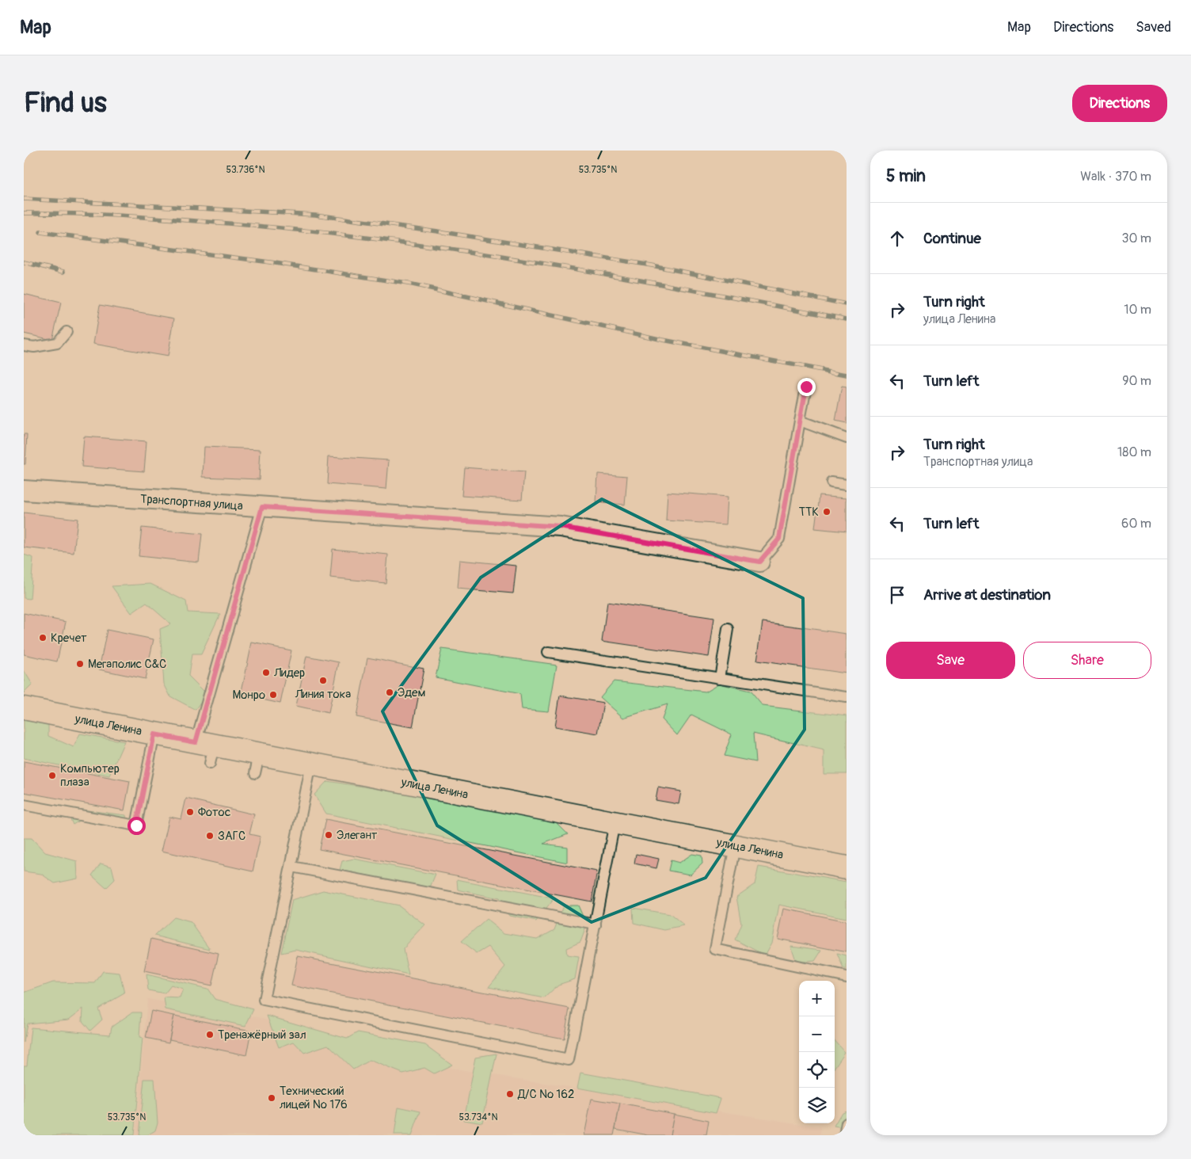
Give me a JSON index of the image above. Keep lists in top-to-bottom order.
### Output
{
  "streets": {
    "main road": ["улица Ленина"],
    "street": ["Транспортная улица"]
  },
  "places": [
    "ТТК",
    "Кречет",
    "Мегаполис C&С",
    "Лидер",
    "Линия тока",
    "Эдем",
    "Монро",
    "Компьютер плаза",
    "Фотос",
    "Элегант",
    "ЗАГС",
    "Тренажёрный зал",
    "Д/С № 162",
    "Технический лицей № 176"
  ],
  "page": {
    "header": "Map",
    "nav": ["Map", "Directions", "Saved"],
    "buttons": [
      "Directions",
      ["Save", "Share"]
    ],
    "title": "Find us",
    "heading": ["5 min", "Walk · 370 m"],
    "list": [
      ["Continue", "30 m"],
      ["Turn right", "улица Ленина", "10 m"],
      ["Turn left", "90 m"],
      ["Turn right", "Транспортная улица", "180 m"],
      ["Turn left", "60 m"],
      "Arrive at destination"
    ],
    "map_buttons": ["+", "−"]
  },
  "coordinates": ["53.736°N", "53.735°N", "53.734°N"]
}
